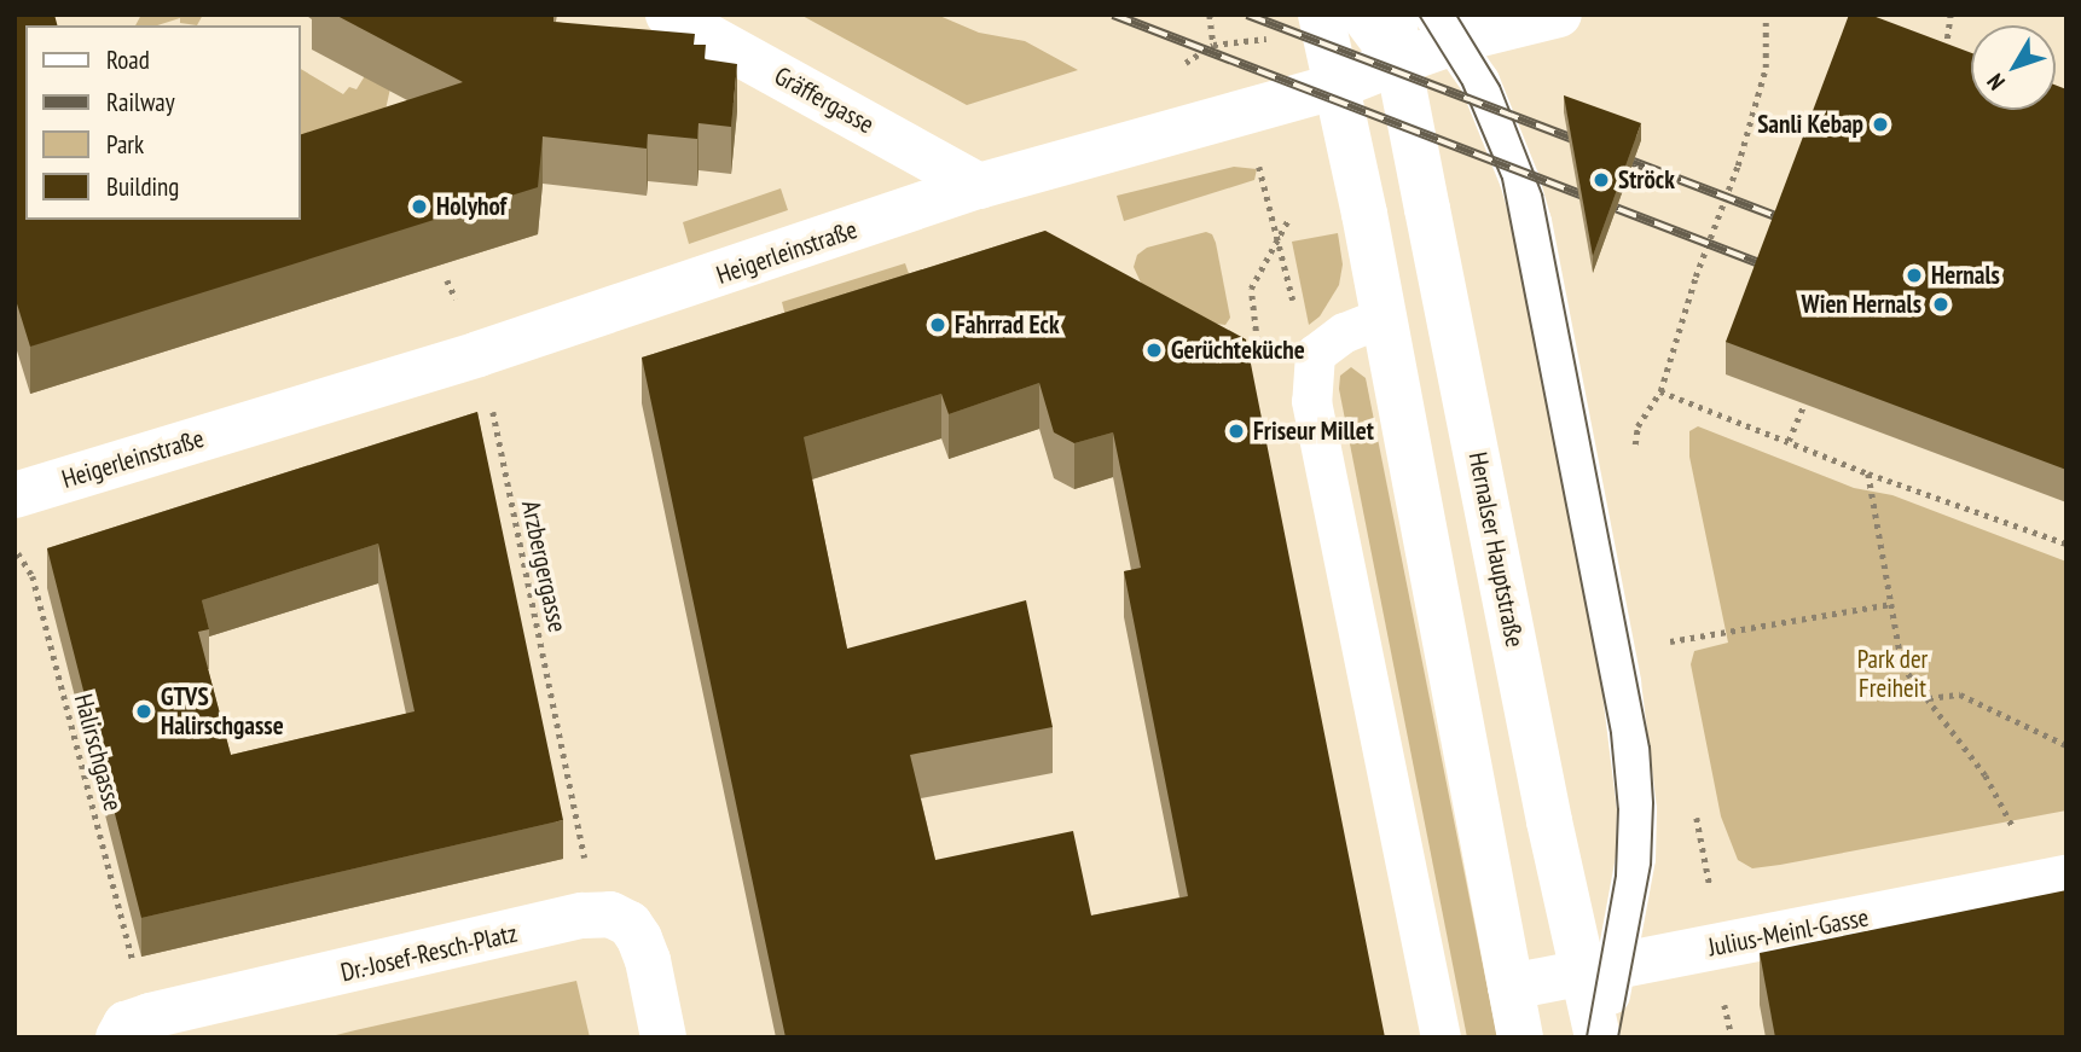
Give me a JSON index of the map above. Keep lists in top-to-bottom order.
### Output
{
  "streets": {
    "street": [
      "Gräffergasse",
      "Heigerleinstraße",
      "Hernalser Hauptstraße",
      "Julius-Meinl-Gasse",
      "Dr.-Josef-Resch-Platz"
    ],
    "path": ["Arzbergergasse", "Halirschgasse"]
  },
  "crossings": [
    ["Gräffergasse", "Heigerleinstraße"],
    ["Heigerleinstraße", "Hernalser Hauptstraße"],
    ["Heigerleinstraße", "Arzbergergasse"],
    ["Hernalser Hauptstraße", "Julius-Meinl-Gasse"]
  ],
  "parks": ["Park der Freiheit"],
  "places": [
    "Sanli Kebap",
    "Ströck",
    "Holyhof",
    "Hernals",
    "Wien Hernals",
    "Fahrrad Eck",
    "Gerüchteküche",
    "Friseur Millet",
    "GTVS Halirschgasse"
  ],
  "legend": [
    "Road",
    "Railway",
    "Park",
    "Building"
  ],
  "north": "bottom left"
}
